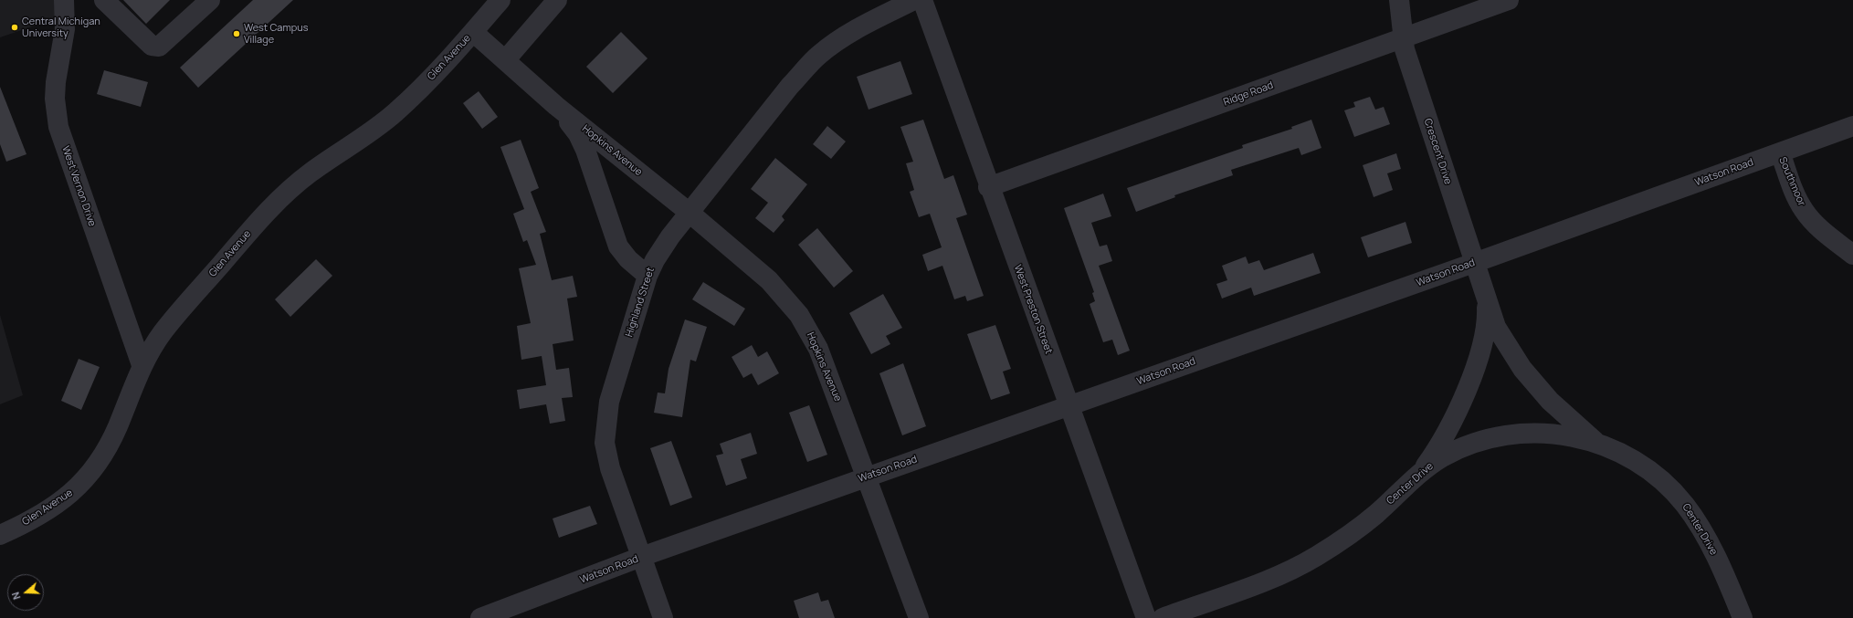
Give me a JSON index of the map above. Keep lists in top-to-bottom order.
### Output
{
  "streets": {
    "street": [
      "Glen Avenue",
      "Ridge Road",
      "Hopkins Avenue",
      "Crescent Drive",
      "Watson Road",
      "Southmoor",
      "West Vernon Drive",
      "Highland Street",
      "West Preston Street",
      "Center Drive"
    ]
  },
  "crossings": [
    ["Glen Avenue", "Hopkins Avenue"],
    ["Glen Avenue", "West Vernon Drive"],
    ["Ridge Road", "Crescent Drive"],
    ["Ridge Road", "West Preston Street"],
    ["Hopkins Avenue", "Watson Road"],
    ["Hopkins Avenue", "Highland Street"],
    ["Crescent Drive", "Watson Road"],
    ["Crescent Drive", "Center Drive"],
    ["Watson Road", "Southmoor"],
    ["Watson Road", "Highland Street"],
    ["Watson Road", "West Preston Street"]
  ],
  "places": ["Central Michigan University", "West Campus Village"],
  "north": "left"
}
